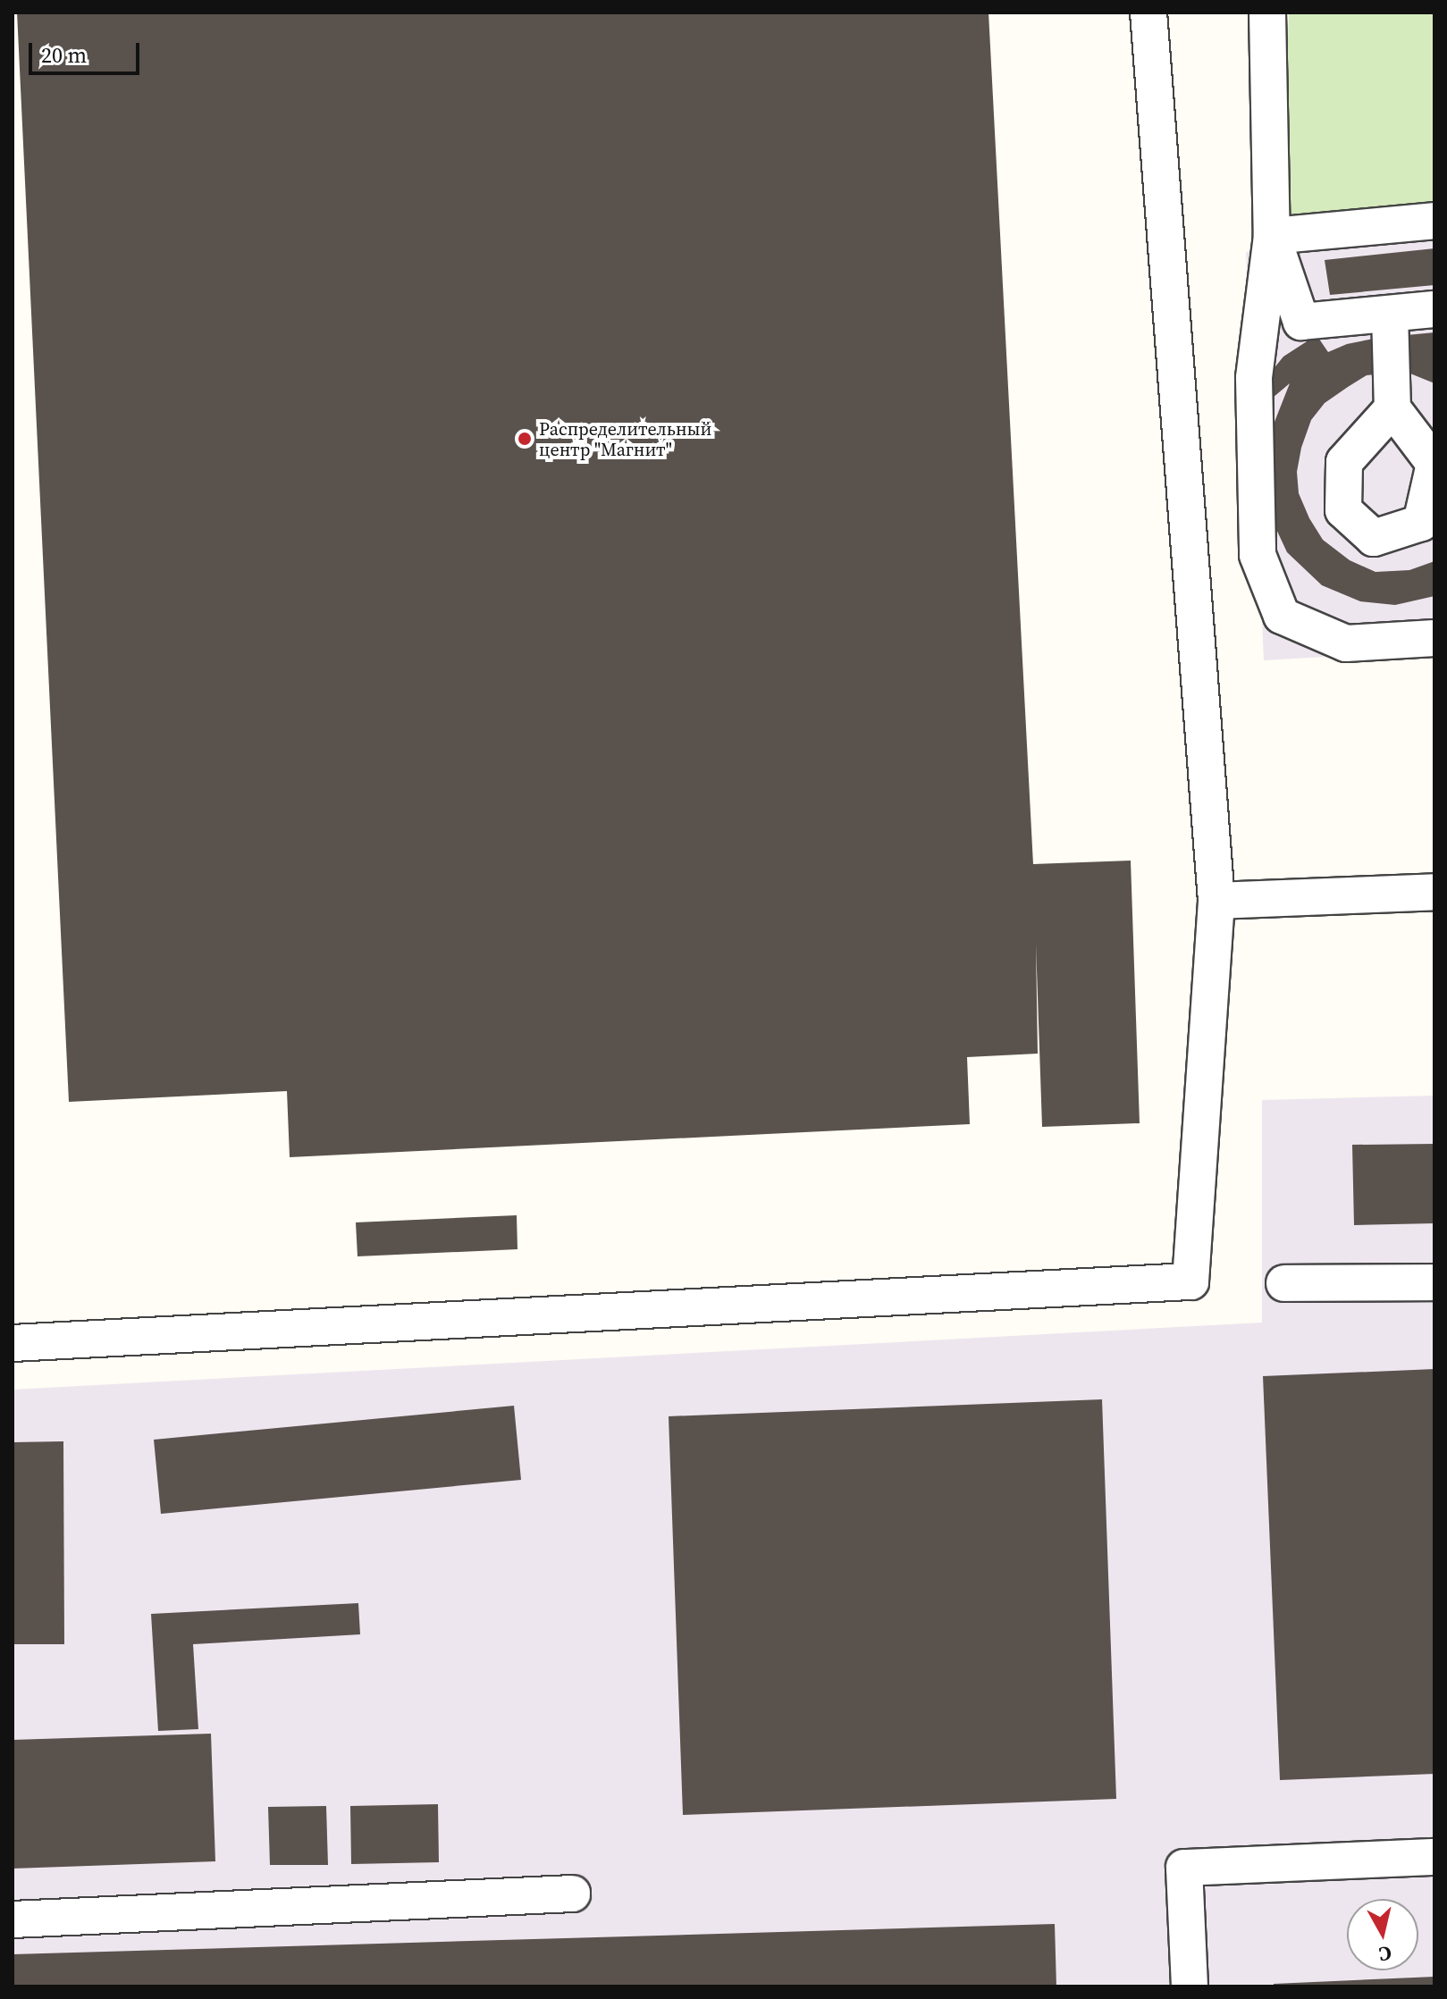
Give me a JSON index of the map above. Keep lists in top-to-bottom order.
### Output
{
  "places": ["Распределительный центр \"Магнит\""],
  "scale_bar": "20 m",
  "north": "bottom"
}
